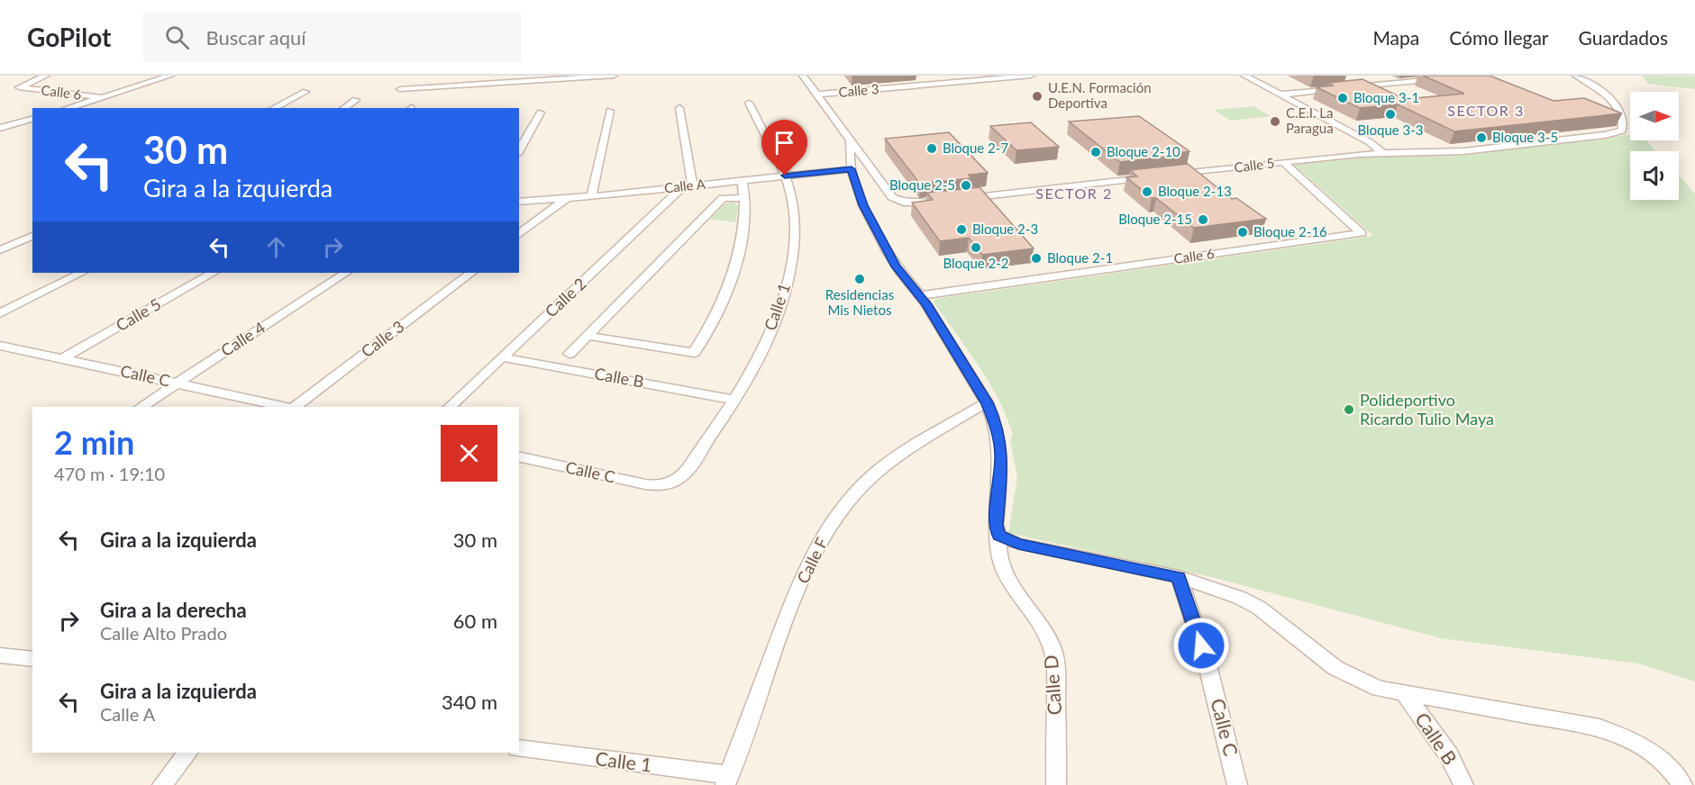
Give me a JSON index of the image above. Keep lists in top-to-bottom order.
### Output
{
  "streets": {
    "street": [
      "Calle 3",
      "Calle 6",
      "Calle 5",
      "Calle A",
      "Calle 2",
      "Calle 1",
      "Calle 4",
      "Calle C",
      "Calle B",
      "Calle F",
      "Calle D"
    ]
  },
  "crossings": [
    ["Calle 6", "Calle 5"],
    ["Calle 6", "Calle D"],
    ["Calle 5", "Calle C"],
    ["Calle A", "Calle 2"],
    ["Calle A", "Calle 1"],
    ["Calle A", "Calle D"],
    ["Calle 2", "Calle B"],
    ["Calle 1", "Calle C"],
    ["Calle 1", "Calle B"],
    ["Calle 1", "Calle F"],
    ["Calle 4", "Calle C"],
    ["Calle F", "Calle D"]
  ],
  "districts": ["SECTOR 3", "SECTOR 2"],
  "places": [
    "U.E.N. Formación Deportiva",
    "Bloque 3-1",
    "Bloque 3-3",
    "C.E.I. La Paragua",
    "Bloque 3-5",
    "Bloque 2-7",
    "Bloque 2-10",
    "Bloque 2-5",
    "Bloque 2-13",
    "Bloque 2-15",
    "Bloque 2-3",
    "Bloque 2-16",
    "Bloque 2-2",
    "Bloque 2-1",
    "Residencias Mis Nietos",
    "Polideportivo Ricardo Tulio Maya"
  ],
  "north": "right",
  "page": {
    "header": "GoPilot",
    "search": "Buscar aquí",
    "nav": ["Mapa", "Cómo llegar", "Guardados"],
    "turn": ["30 m", "Gira a la izquierda"],
    "heading": ["2 min", "470 m · 19:10"],
    "list": [
      {
        "name": "Gira a la izquierda",
        "value": "30 m"
      },
      {
        "name": "Gira a la derecha",
        "note": "Calle Alto Prado",
        "value": "60 m"
      },
      {
        "name": "Gira a la izquierda",
        "note": "Calle A",
        "value": "340 m"
      }
    ]
  }
}
